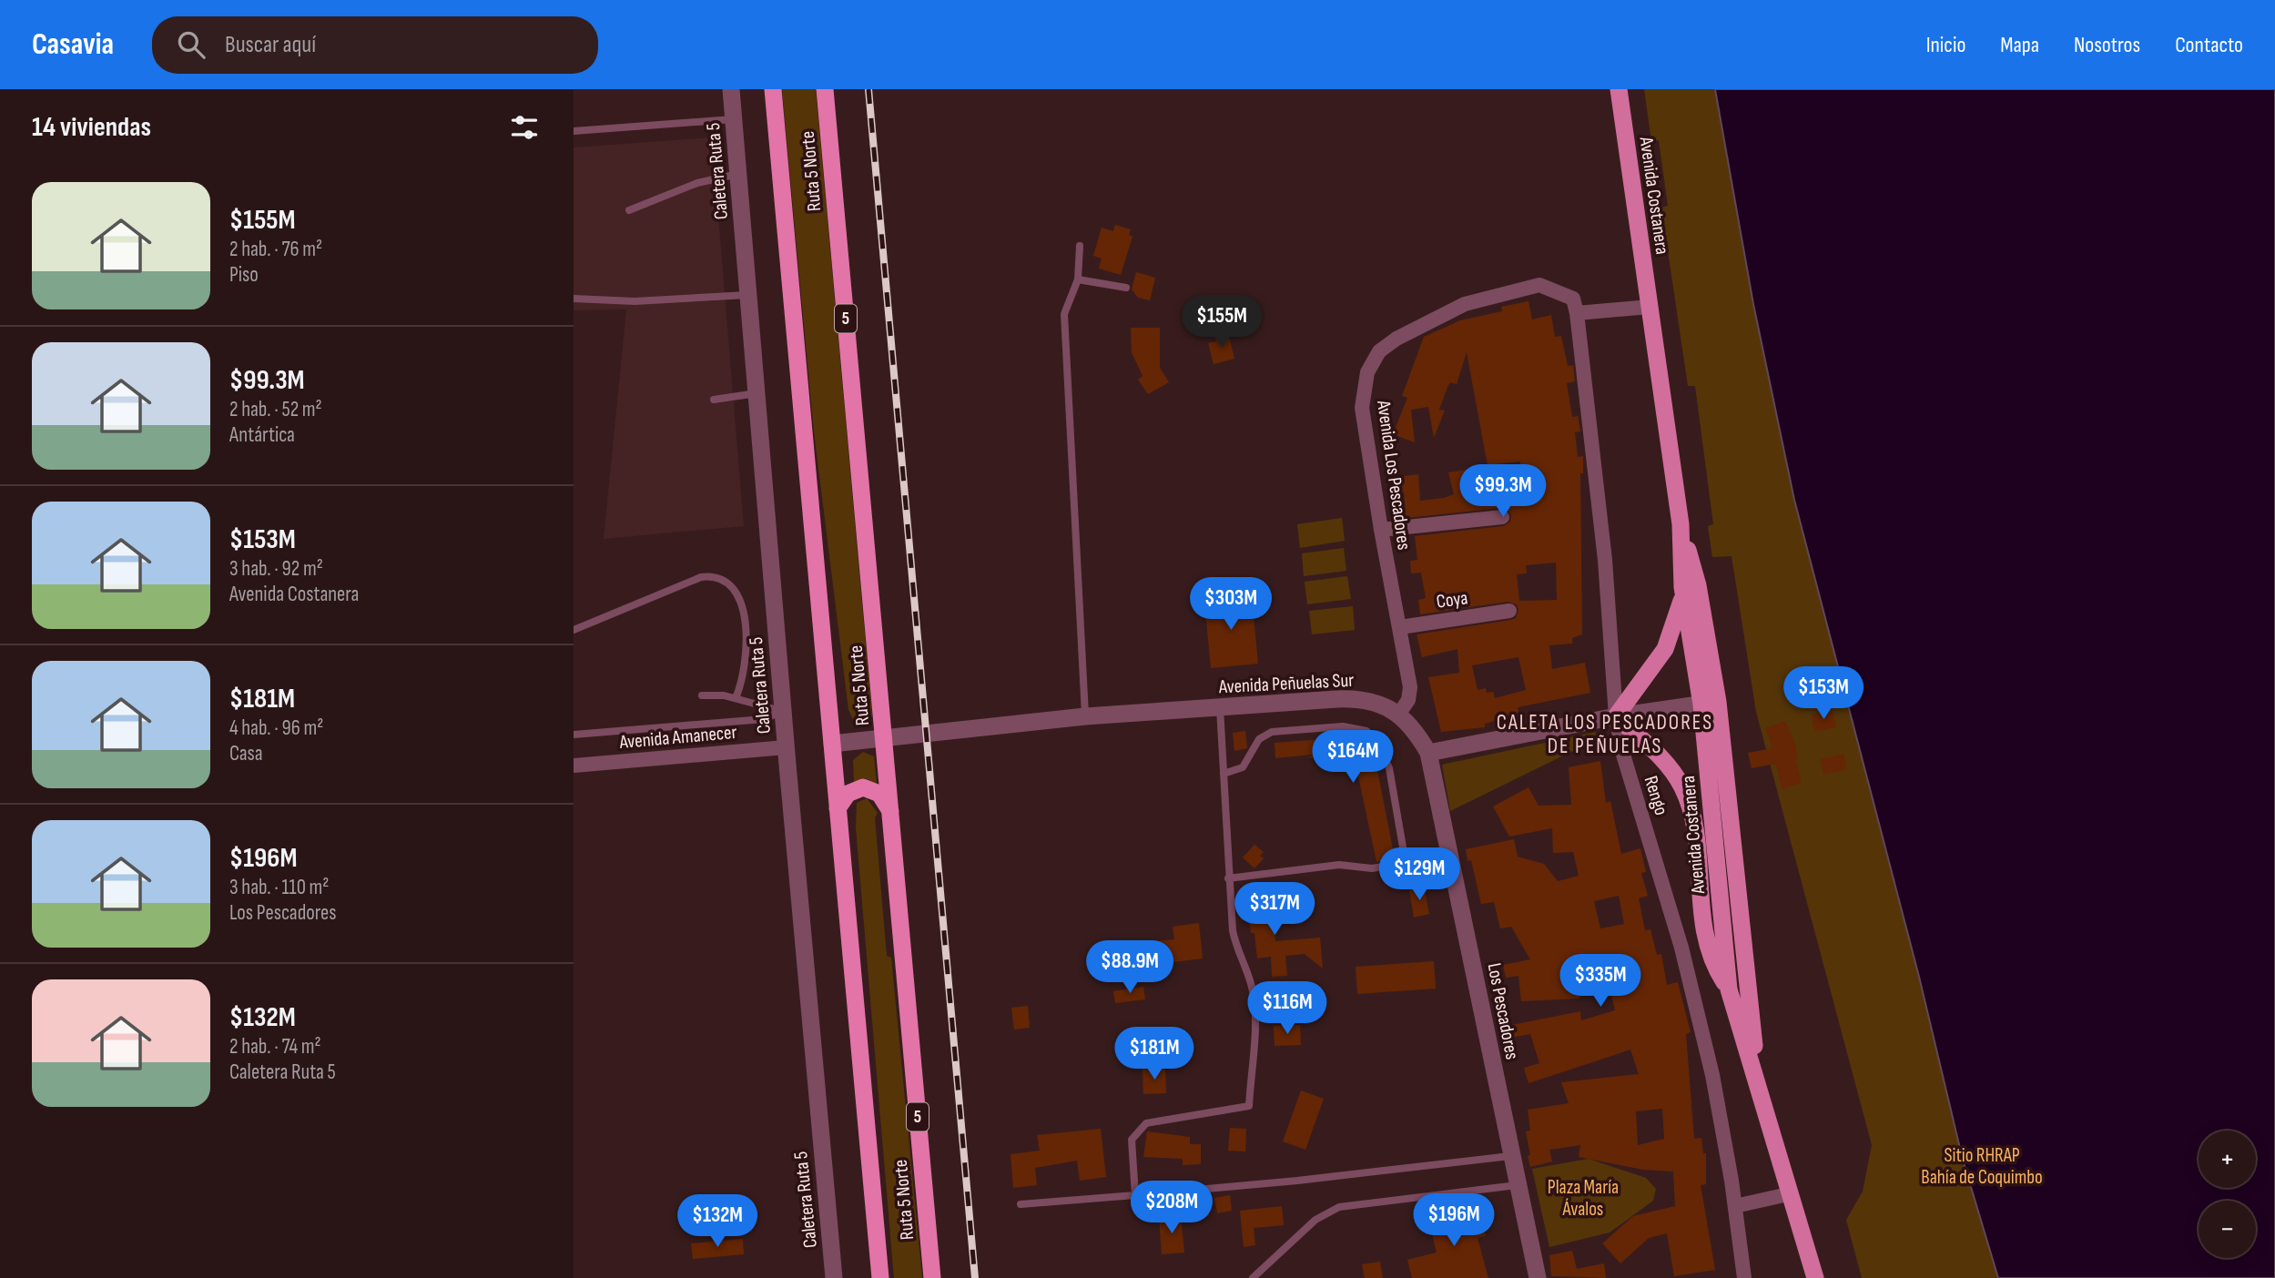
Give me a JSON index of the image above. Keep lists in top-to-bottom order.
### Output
{
  "streets": {
    "highway": ["Ruta 5 Norte", "5"],
    "main road": ["Avenida Costanera"],
    "street": [
      "Caletera Ruta 5",
      "Avenida Los Pescadores",
      "Coya",
      "Avenida Peñuelas Sur",
      "Avenida Amanecer",
      "Rengo",
      "Los Pescadores"
    ]
  },
  "crossings": [
    ["Caletera Ruta 5", "Avenida Amanecer"],
    ["Ruta 5 Norte", "Avenida Peñuelas Sur"],
    ["Avenida Los Pescadores", "Coya"],
    ["Avenida Los Pescadores", "Avenida Peñuelas Sur"],
    ["Avenida Los Pescadores", "Rengo"],
    ["Avenida Peñuelas Sur", "Los Pescadores"]
  ],
  "districts": ["CALETA LOS PESCADORES DE PEÑUELAS"],
  "parks": ["Sitio RHRAP Bahía de Coquimbo", "Plaza María Ávalos"],
  "page": {
    "header": "Casavia",
    "search": "Buscar aquí",
    "nav": [
      "Inicio",
      "Mapa",
      "Nosotros",
      "Contacto"
    ],
    "heading": "14 viviendas",
    "list": [
      {
        "name": "$155M",
        "note": "2 hab. · 76 m² · Piso"
      },
      {
        "name": "$99.3M",
        "note": "2 hab. · 52 m² · Antártica"
      },
      {
        "name": "$153M",
        "note": "3 hab. · 92 m² · Avenida Costanera"
      },
      {
        "name": "$181M",
        "note": "4 hab. · 96 m² · Casa"
      },
      {
        "name": "$196M",
        "note": "3 hab. · 110 m² · Los Pescadores"
      },
      {
        "name": "$132M",
        "note": "2 hab. · 74 m² · Caletera Ruta 5"
      }
    ],
    "price": [
      "$155M",
      "$99.3M",
      "$303M",
      "$153M",
      "$164M",
      "$129M",
      "$317M",
      "$88.9M",
      "$335M",
      "$116M",
      "$181M",
      "$208M",
      "$196M",
      "$132M"
    ],
    "map_buttons": ["+", "−"]
  }
}
